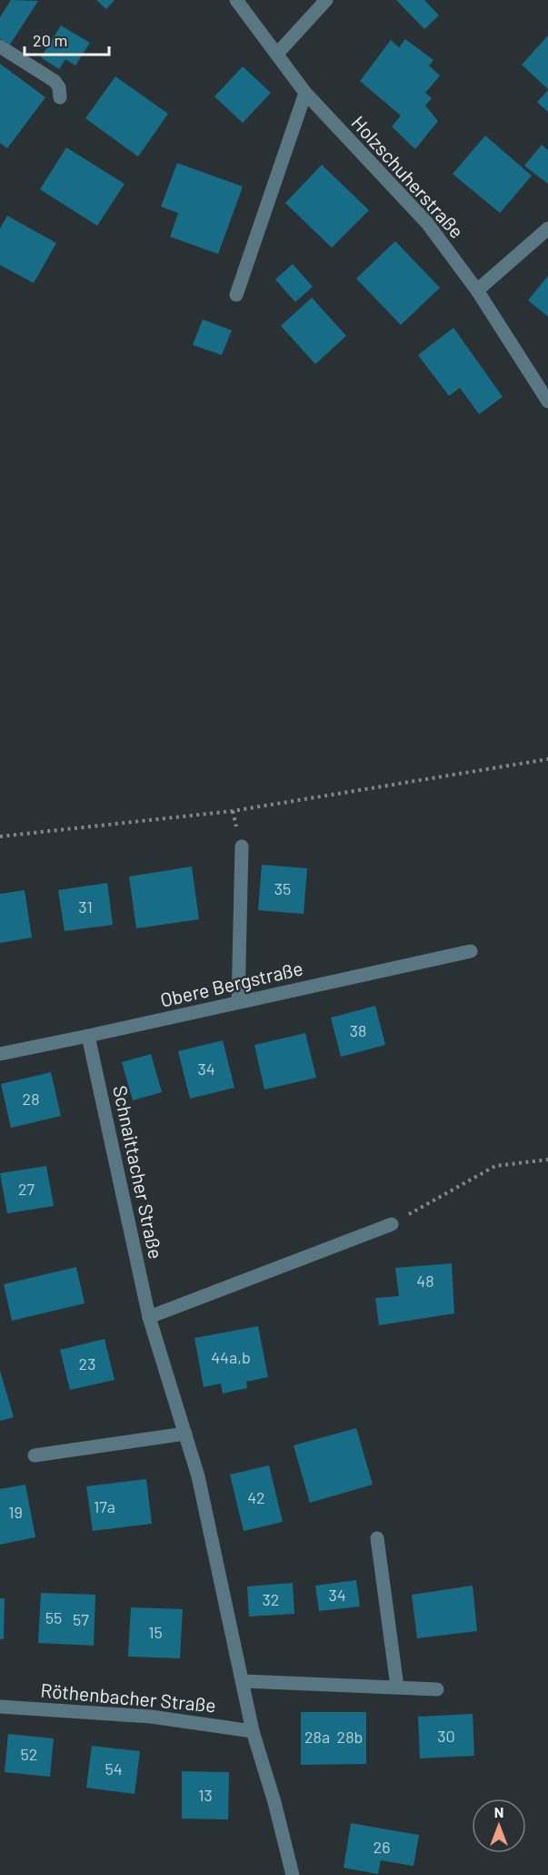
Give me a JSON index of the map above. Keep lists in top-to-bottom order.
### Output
{
  "streets": {
    "street": [
      "Holzschuherstraße",
      "Obere Bergstraße",
      "Schnaittacher Straße",
      "Röthenbacher Straße"
    ]
  },
  "crossings": [
    ["Obere Bergstraße", "Schnaittacher Straße"],
    ["Schnaittacher Straße", "Röthenbacher Straße"]
  ],
  "house_numbers": [
    "35",
    "31",
    "38",
    "34",
    "28",
    "27",
    "48",
    "44a,b",
    "23",
    "42",
    "17a",
    "19",
    "34",
    "32",
    "55",
    "57",
    "15",
    "30",
    "28a",
    "28b",
    "52",
    "54",
    "13",
    "26"
  ],
  "scale_bar": "20 m",
  "north": "top"
}
